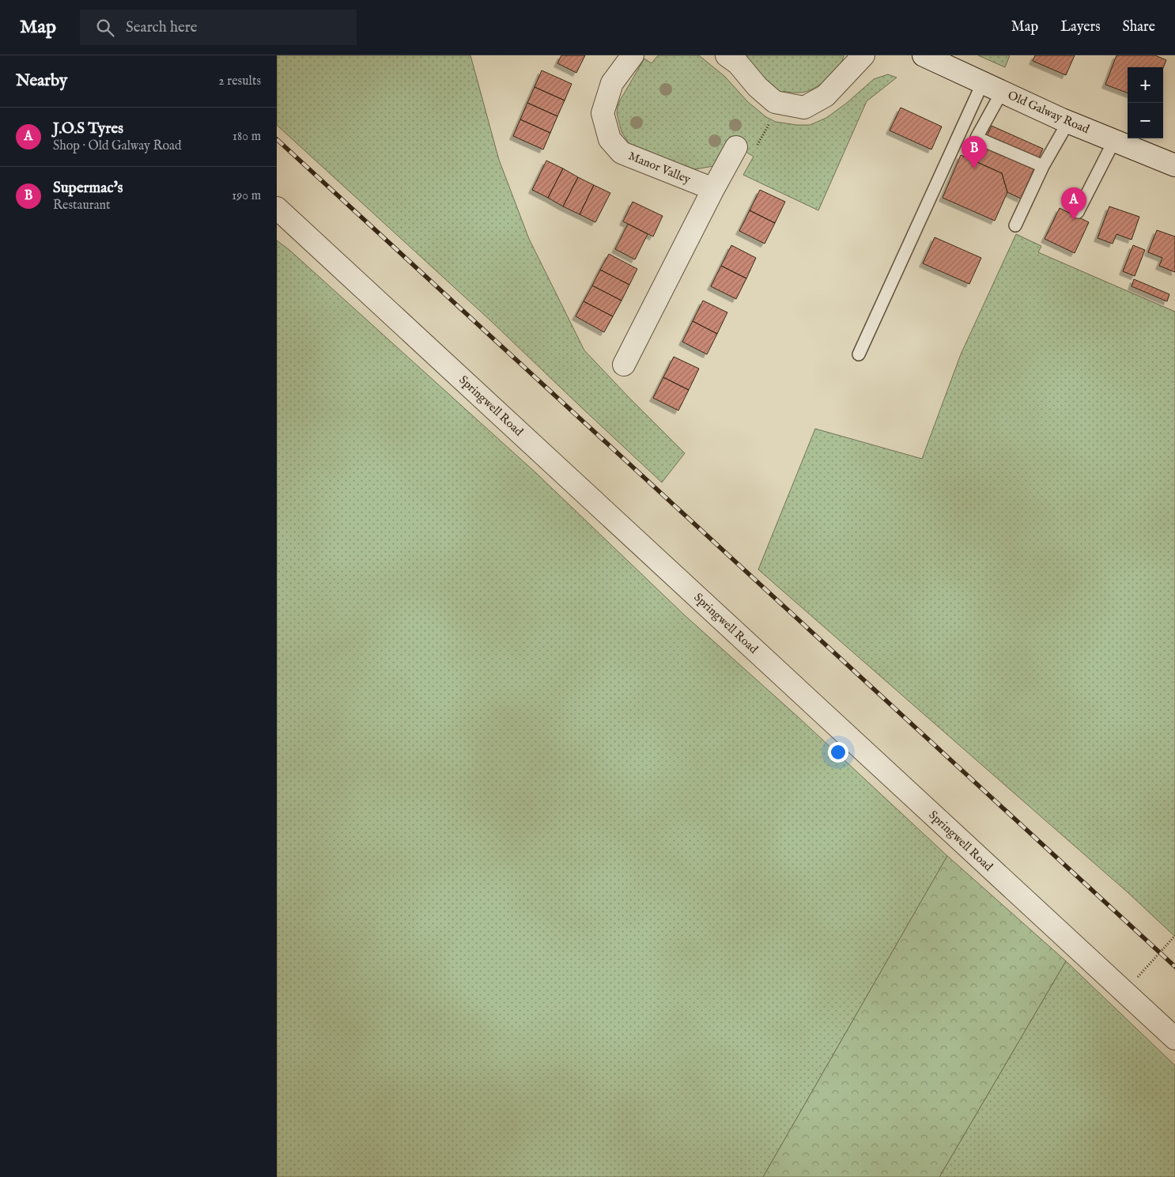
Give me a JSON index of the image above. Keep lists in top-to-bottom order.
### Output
{
  "streets": {
    "street": ["Old Galway Road", "Manor Valley", "Springwell Road"]
  },
  "page": {
    "header": "Map",
    "search": "Search here",
    "nav": ["Map", "Layers", "Share"],
    "heading": ["Nearby", "2 results"],
    "map_buttons": ["+", "−"],
    "list": [
      {
        "mark": "A",
        "name": "J.O.S Tyres",
        "note": "Shop · Old Galway Road",
        "value": "180 m"
      },
      {
        "mark": "B",
        "name": "Supermac's",
        "note": "Restaurant",
        "value": "190 m"
      }
    ],
    "pins": ["B", "A"]
  }
}
